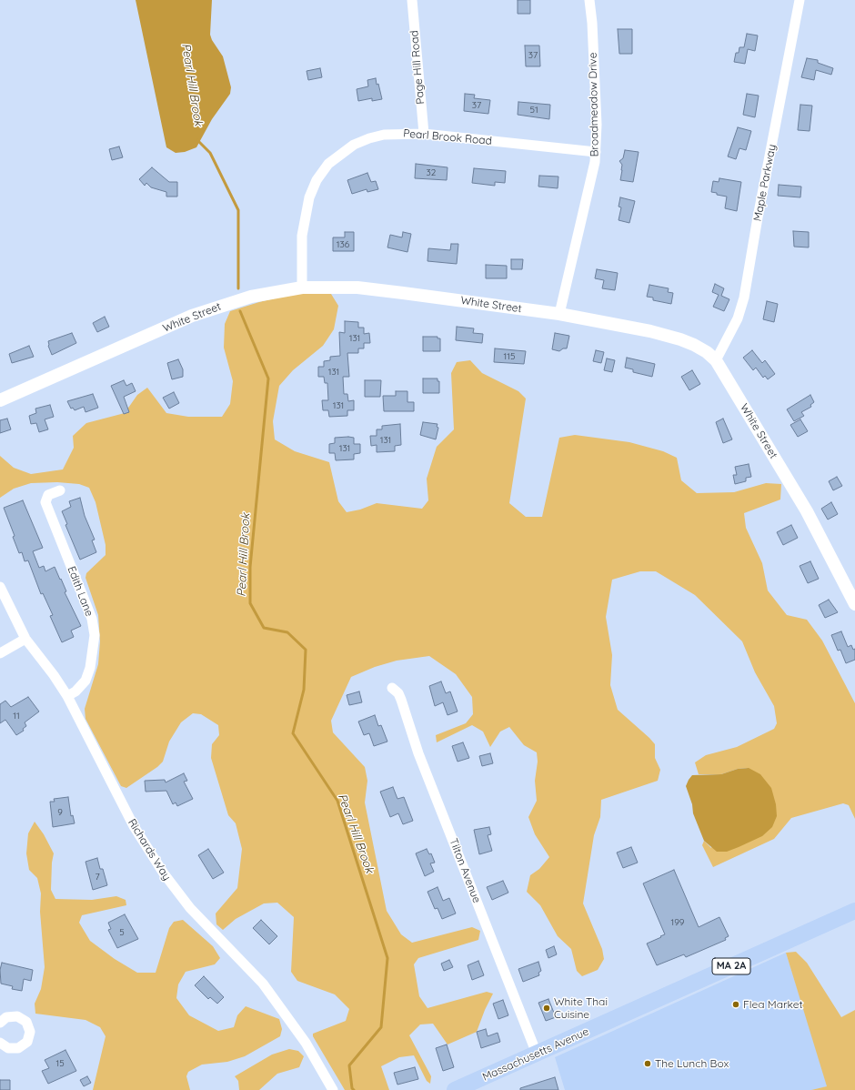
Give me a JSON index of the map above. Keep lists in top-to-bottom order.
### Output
{
  "streets": {
    "main road": ["MA 2A", "Massachusetts Avenue"],
    "street": [
      "Page Hill Road",
      "Broadmeadow Drive",
      "Pearl Brook Road",
      "Maple Parkway",
      "White Street",
      "Edith Lane",
      "Richards Way",
      "Tilton Avenue"
    ]
  },
  "crossings": [
    ["Page Hill Road", "Pearl Brook Road"],
    ["Broadmeadow Drive", "Pearl Brook Road"],
    ["Broadmeadow Drive", "White Street"],
    ["Pearl Brook Road", "White Street"],
    ["Maple Parkway", "White Street"],
    ["Edith Lane", "Richards Way"],
    ["Tilton Avenue", "Massachusetts Avenue"]
  ],
  "water": ["Pearl Hill Brook"],
  "places": ["Flea Market", "White Thai Cuisine", "The Lunch Box"],
  "house_numbers": [
    "37",
    "37",
    "51",
    "32",
    "136",
    "131",
    "115",
    "131",
    "131",
    "131",
    "131",
    "11",
    "9",
    "7",
    "199",
    "5",
    "15"
  ]
}
